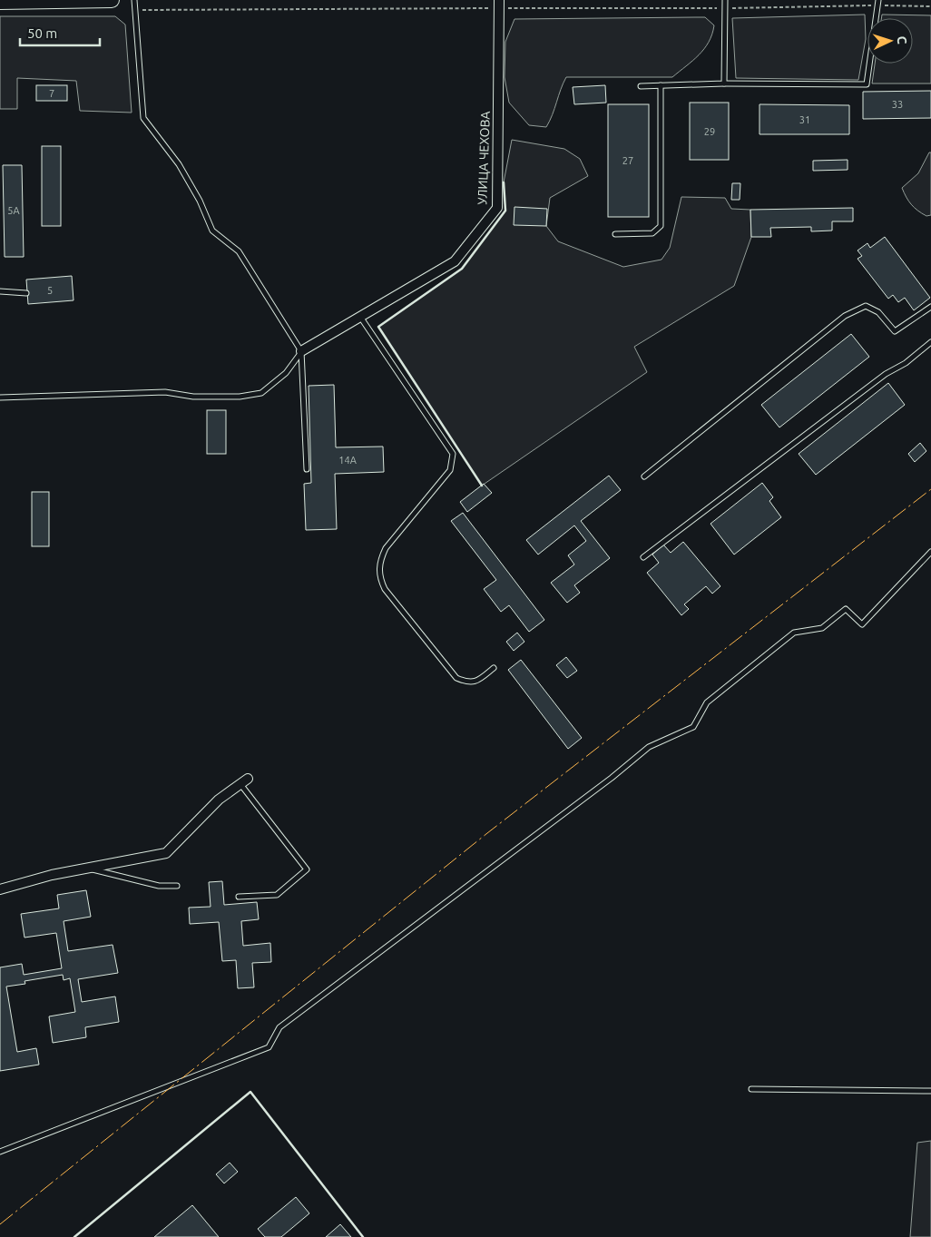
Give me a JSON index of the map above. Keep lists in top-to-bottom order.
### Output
{
  "streets": {
    "street": ["УЛИЦА ЧЕХОВА"]
  },
  "house_numbers": [
    "7",
    "33",
    "31",
    "29",
    "27",
    "5А",
    "5",
    "14А"
  ],
  "scale_bar": "50 m",
  "north": "right"
}
